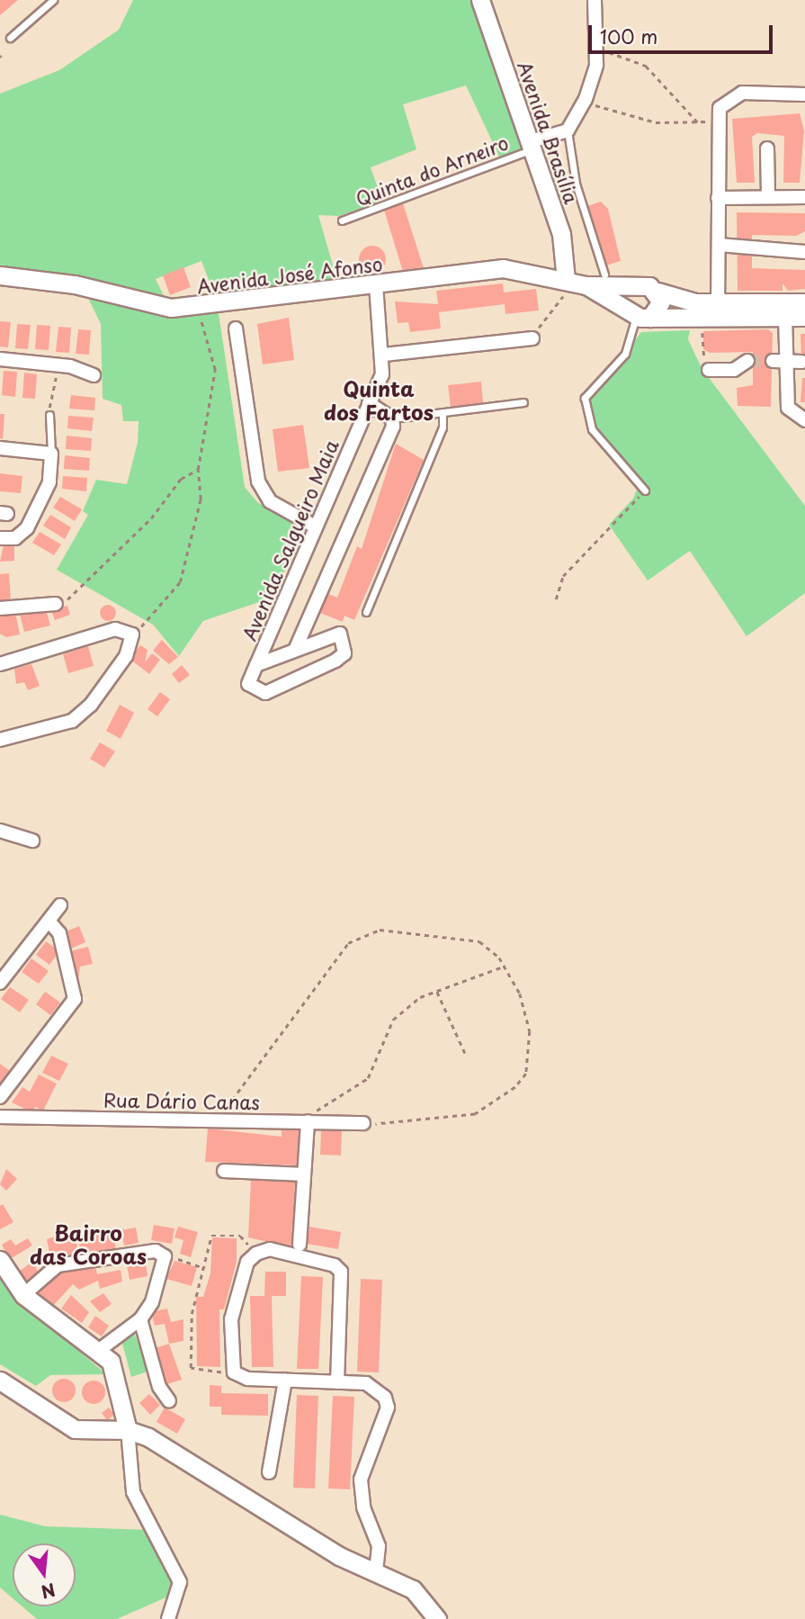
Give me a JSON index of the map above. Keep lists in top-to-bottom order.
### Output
{
  "streets": {
    "street": [
      "Avenida Brasília",
      "Avenida José Afonso",
      "Avenida Salgueiro Maia",
      "Rua Dário Canas"
    ],
    "lane": ["Quinta do Arneiro"]
  },
  "crossings": [
    ["Avenida Brasília", "Quinta do Arneiro"],
    ["Avenida Brasília", "Avenida José Afonso"],
    ["Avenida José Afonso", "Avenida Salgueiro Maia"]
  ],
  "districts": ["Quinta dos Fartos", "Bairro das Coroas"],
  "scale_bar": "100 m",
  "north": "bottom"
}
